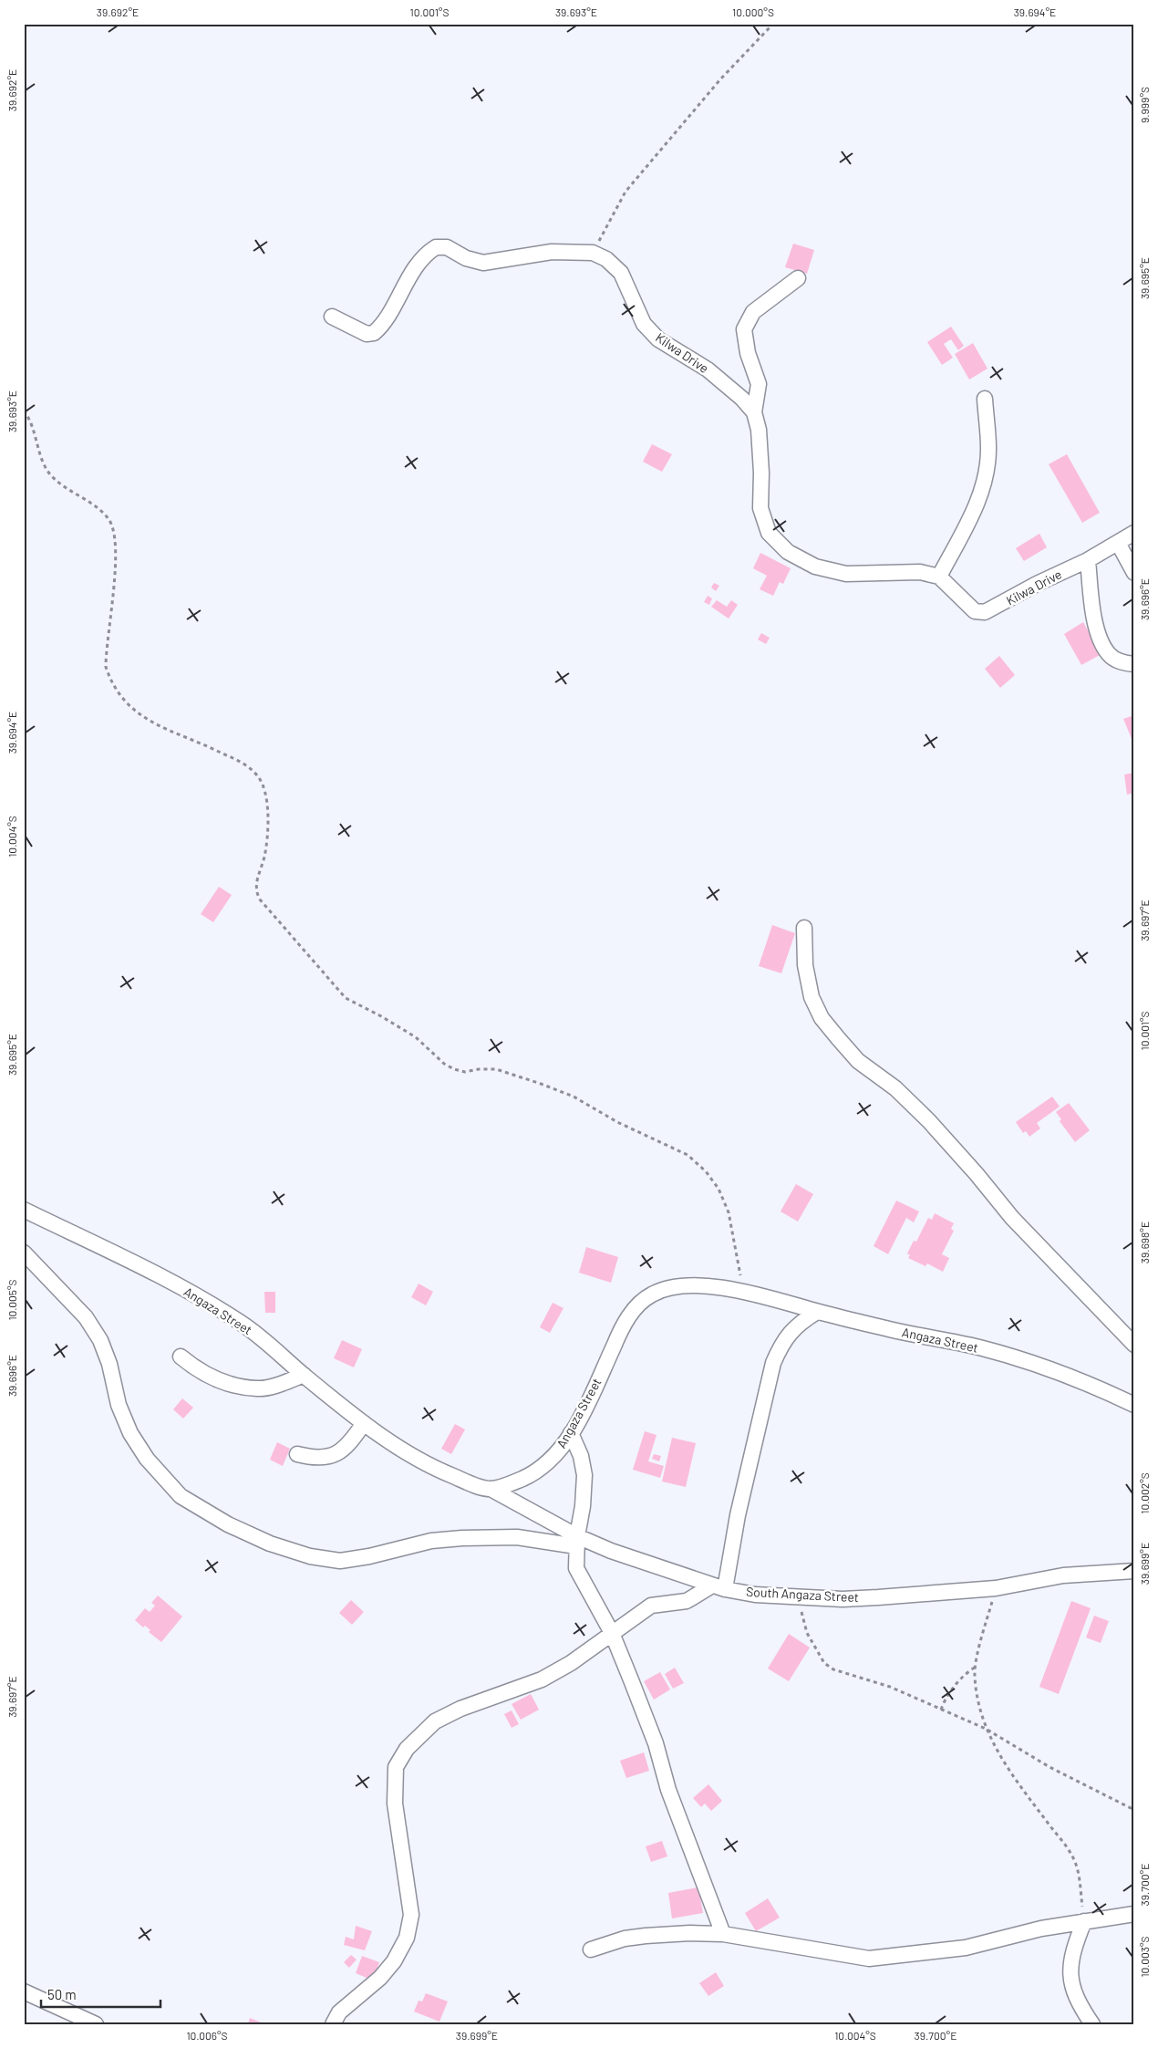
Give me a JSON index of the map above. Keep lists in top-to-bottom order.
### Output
{
  "streets": {
    "street": ["Kilwa Drive", "Angaza Street", "South Angaza Street"]
  },
  "crossings": [
    ["Angaza Street", "South Angaza Street"]
  ],
  "scale_bar": "50 m",
  "coordinates": [
    "39.692°E",
    "10.001°S",
    "39.693°E",
    "10.000°S",
    "39.694°E",
    "9.999°S",
    "39.695°E",
    "39.696°E",
    "10.004°S",
    "39.697°E",
    "39.698°E",
    "10.005°S",
    "10.002°S",
    "39.699°E",
    "39.700°E",
    "10.003°S",
    "10.006°S"
  ]
}
